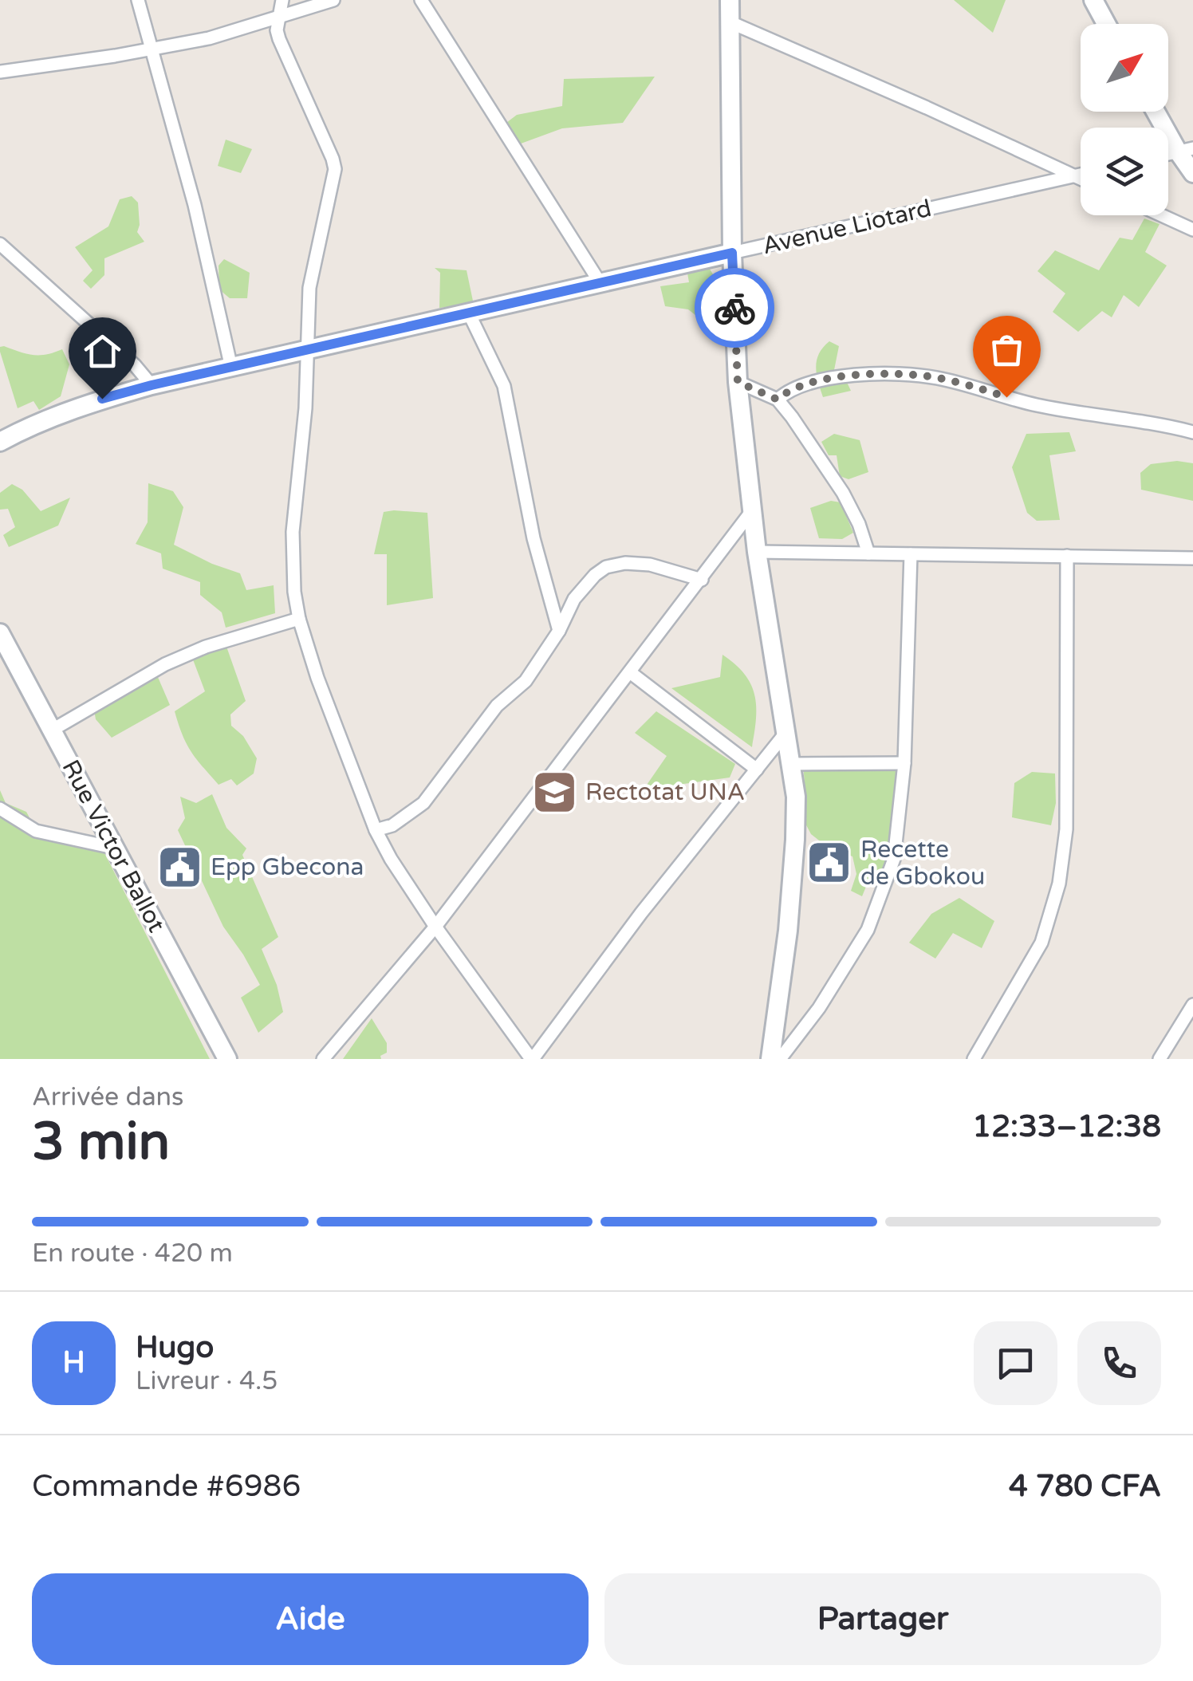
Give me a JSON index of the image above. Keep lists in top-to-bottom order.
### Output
{
  "streets": {
    "street": ["Avenue Liotard", "Rue Victor Ballot"]
  },
  "places": {
    "school or university": ["Rectotat UNA"],
    "public building": ["Recette de Gbokou", "Epp Gbecona"]
  },
  "north": "top right",
  "page": {
    "heading": ["3 min", "Arrivée dans", "12:33–12:38"],
    "panel": [
      "Hugo",
      "Livreur · 4.5",
      "Commande #6986",
      "4 780 CFA"
    ],
    "bar": "En route · 420 m",
    "round": "H",
    "buttons": ["Aide", "Partager"]
  }
}
